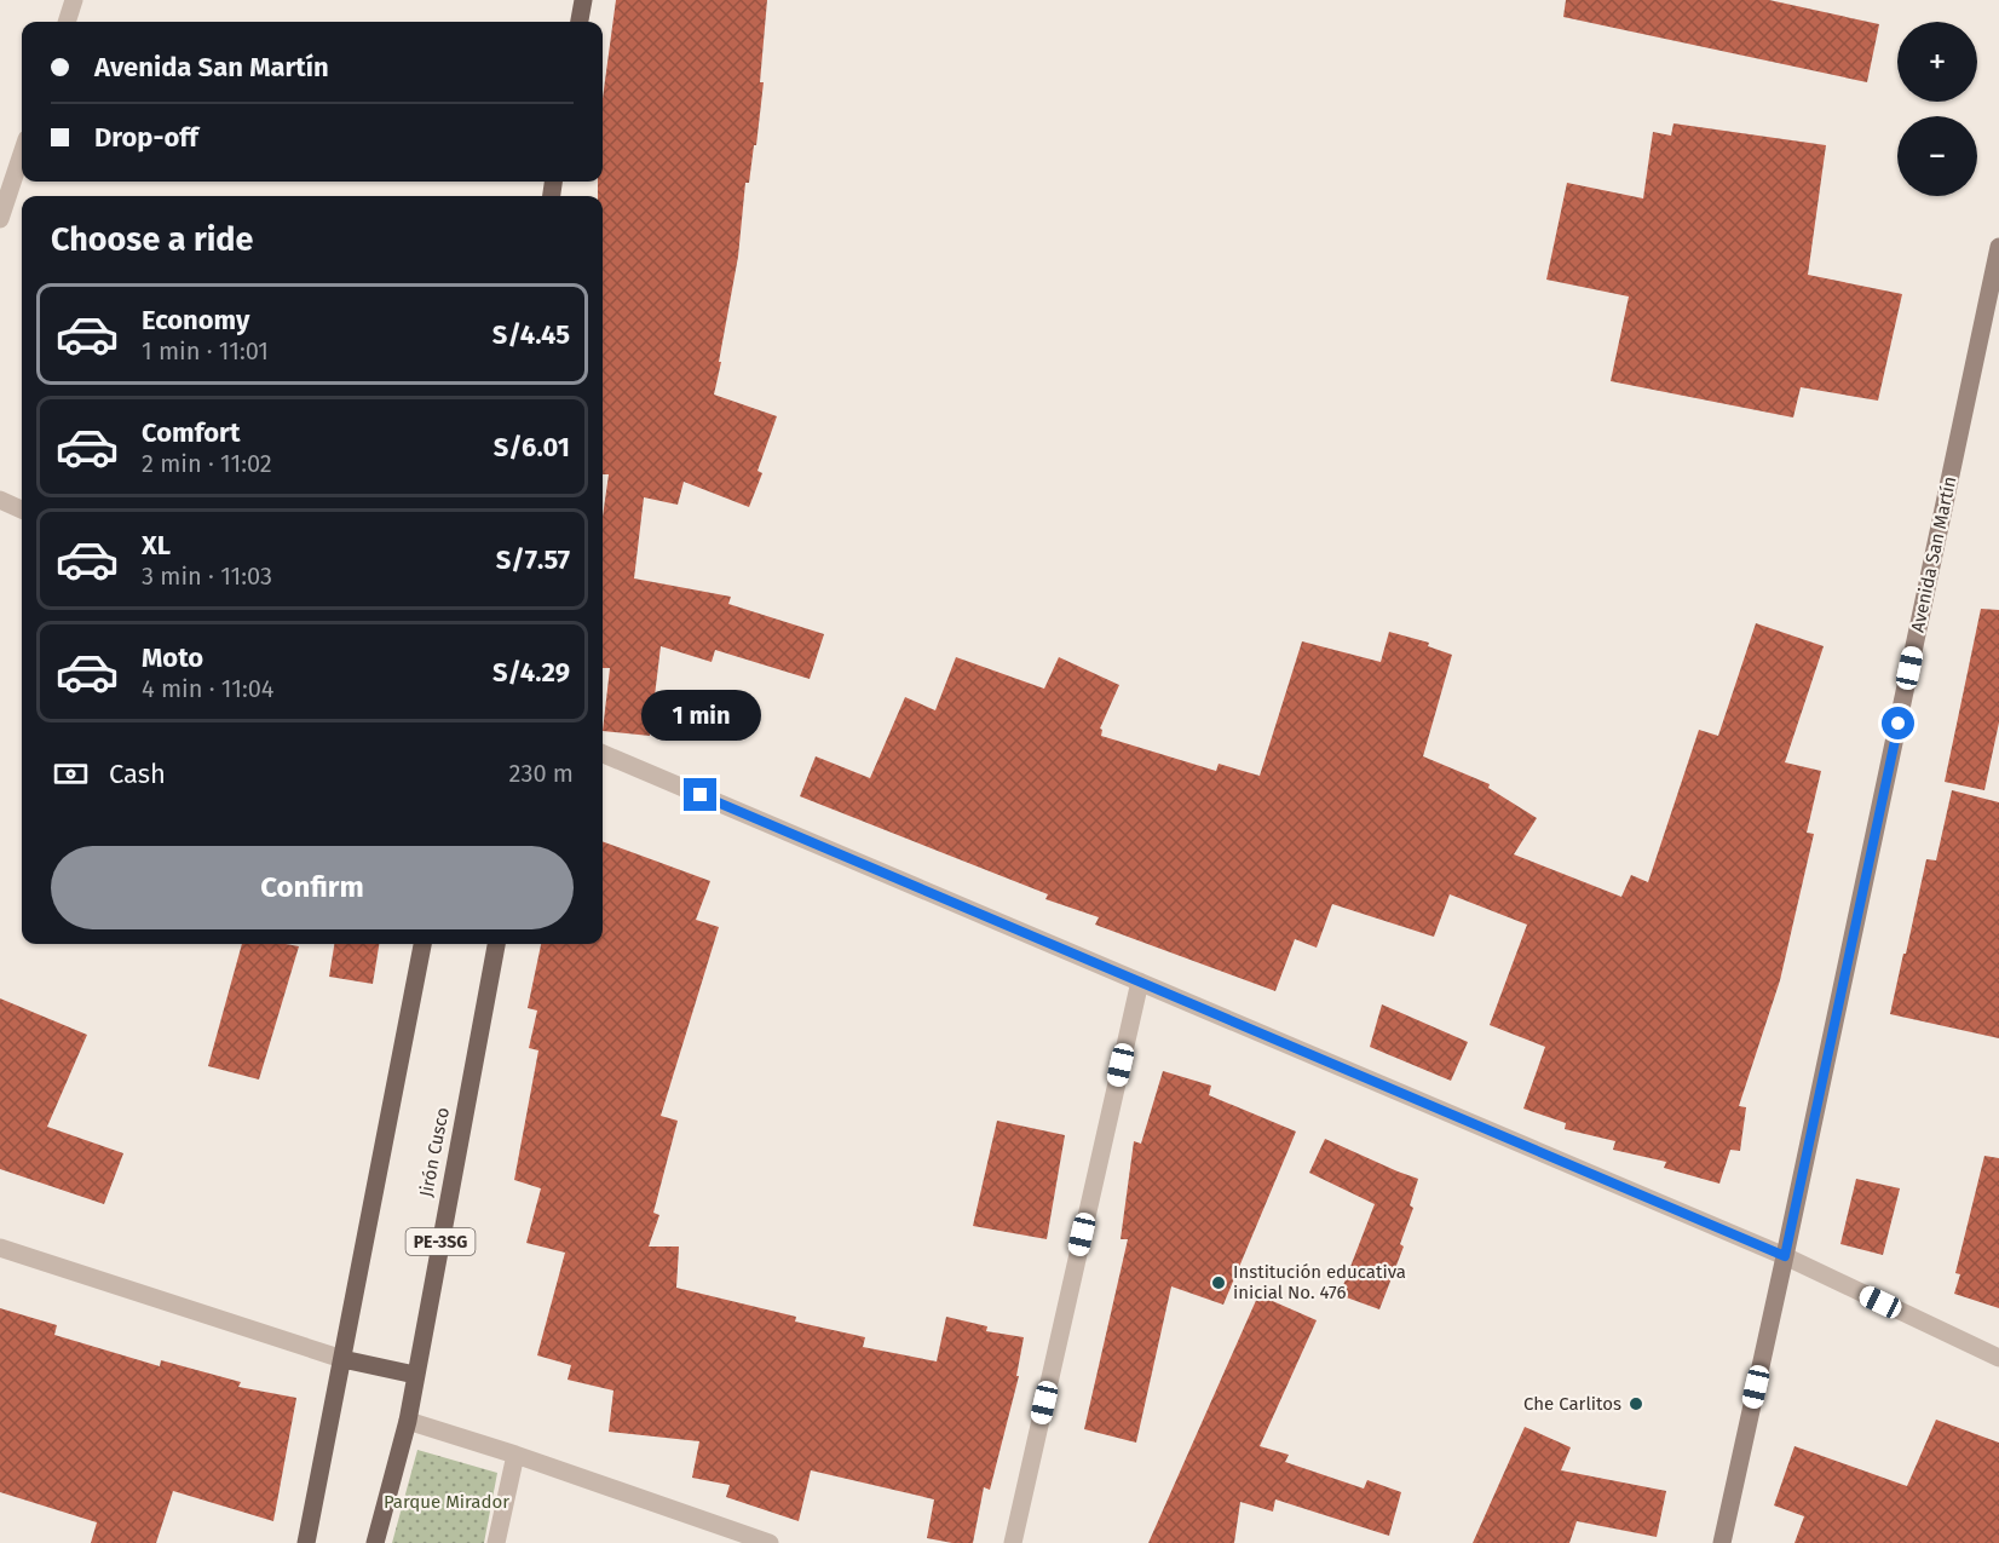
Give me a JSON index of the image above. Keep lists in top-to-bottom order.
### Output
{
  "streets": {
    "main road": ["Avenida San Martín", "Jirón Cusco", "PE-3SG"]
  },
  "parks": ["Parque Mirador"],
  "places": ["Institución educativa inicial No. 476", "Che Carlitos"],
  "page": {
    "map_buttons": ["+", "−"],
    "banner": ["Avenida San Martín", "Drop-off"],
    "heading": "Choose a ride",
    "list": [
      {
        "name": "Economy",
        "note": "1 min · 11:01",
        "value": "S/4.45"
      },
      {
        "name": "Comfort",
        "note": "2 min · 11:02",
        "value": "S/6.01"
      },
      {
        "name": "XL",
        "note": "3 min · 11:03",
        "value": "S/7.57"
      },
      {
        "name": "Moto",
        "note": "4 min · 11:04",
        "value": "S/4.29"
      }
    ],
    "bubble": "1 min",
    "pay": ["Cash", "230 m"],
    "buttons": "Confirm"
  }
}
